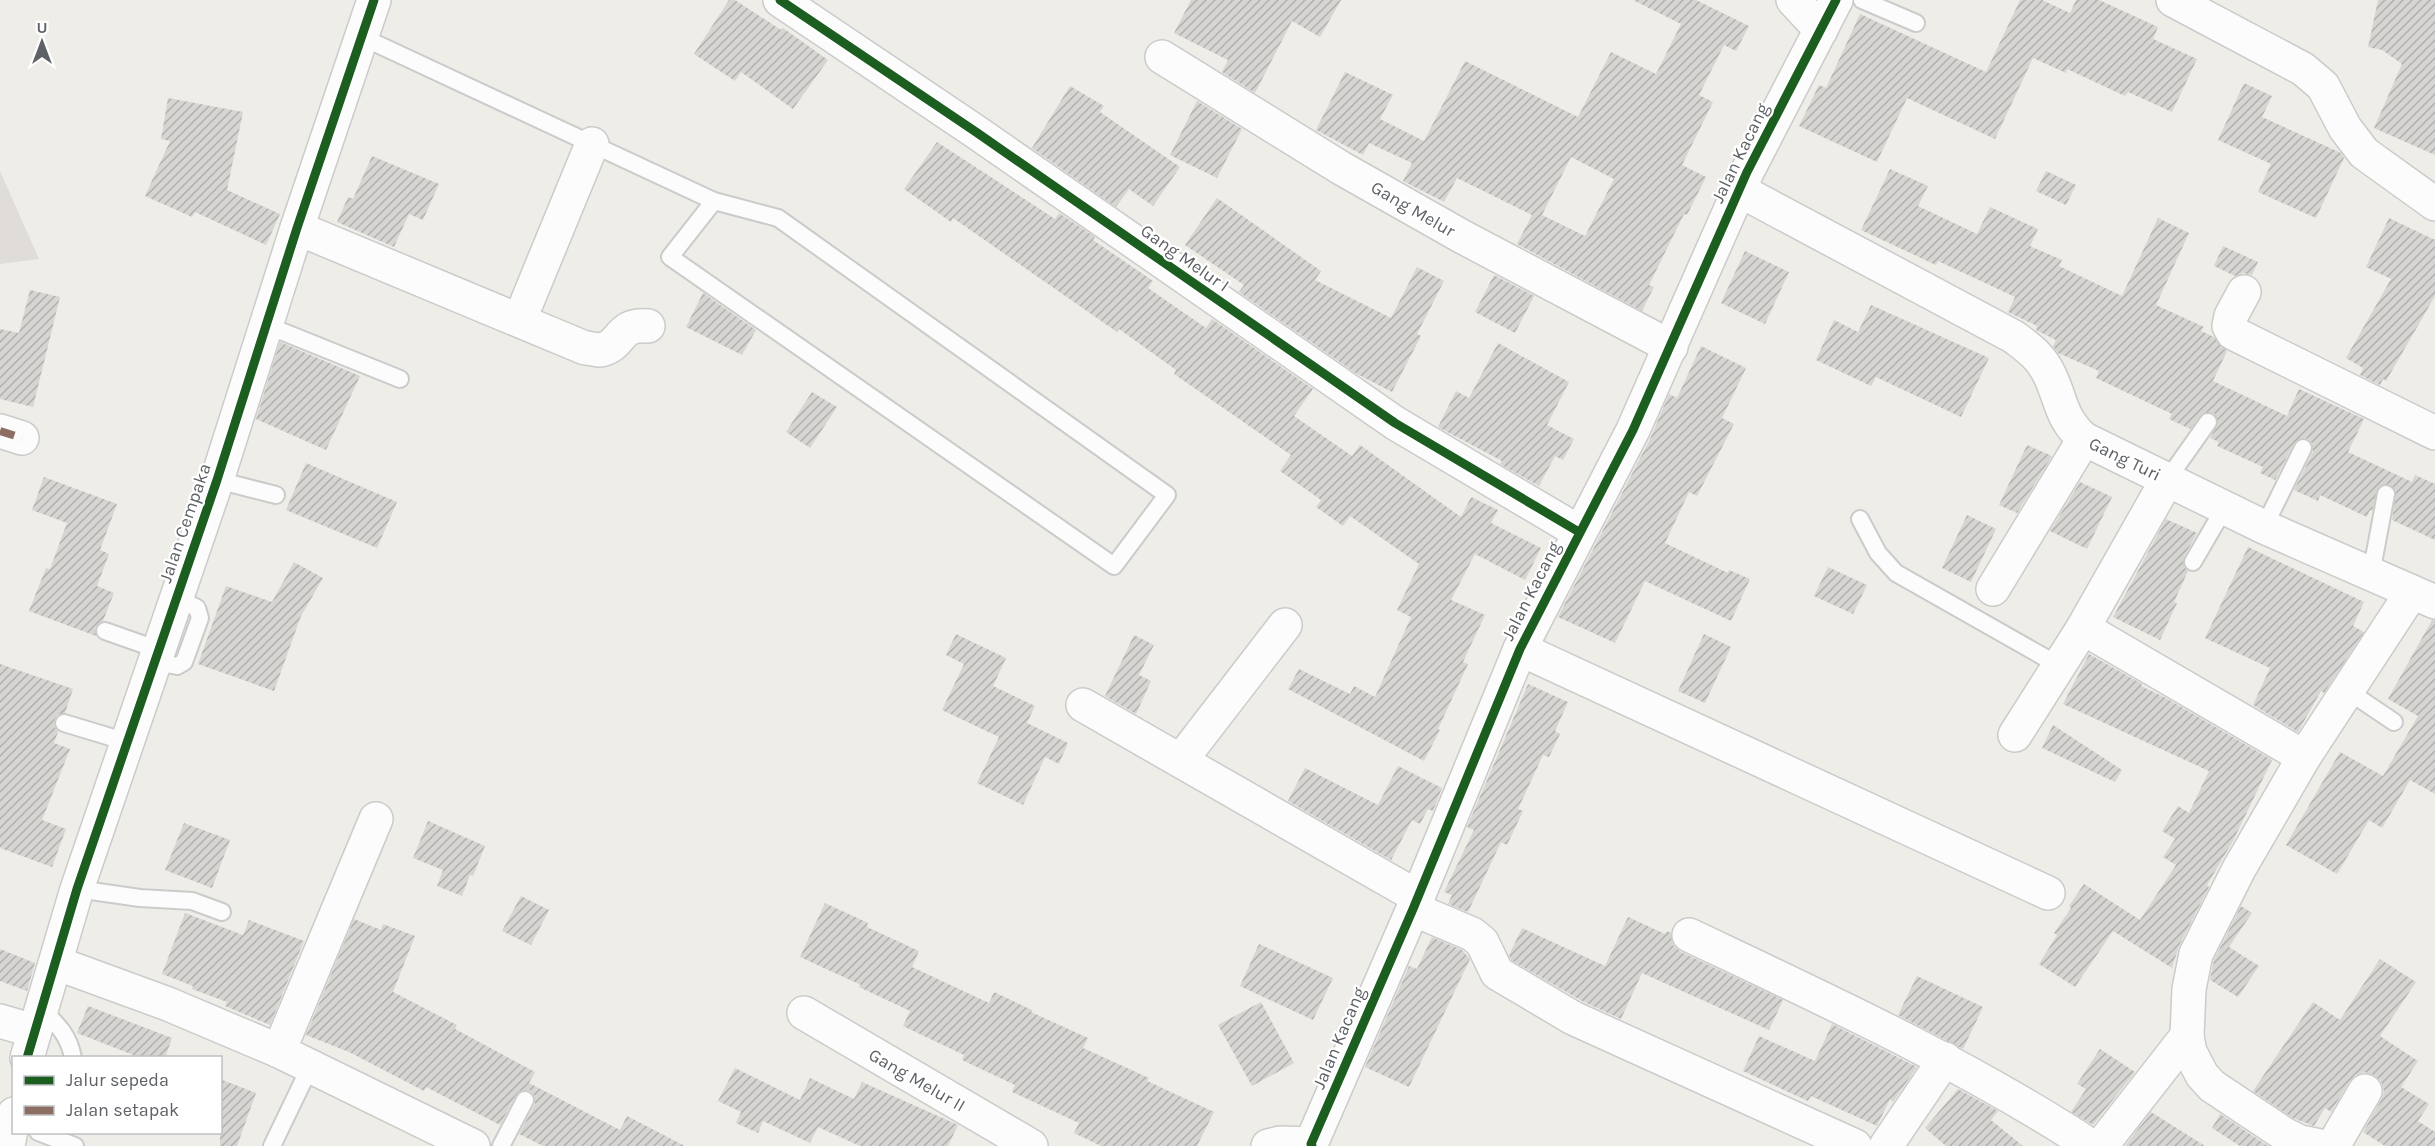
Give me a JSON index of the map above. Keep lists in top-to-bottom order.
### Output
{
  "streets": {
    "street": [
      "Jalan Kacang",
      "Gang Melur",
      "Gang Melur I",
      "Gang Turi",
      "Jalan Cempaka",
      "Gang Melur II"
    ]
  },
  "crossings": [
    ["Jalan Kacang", "Gang Melur"],
    ["Jalan Kacang", "Gang Melur I"],
    ["Jalan Kacang", "Gang Turi"]
  ],
  "legend": ["Jalur sepeda", "Jalan setapak"],
  "north": "top"
}
